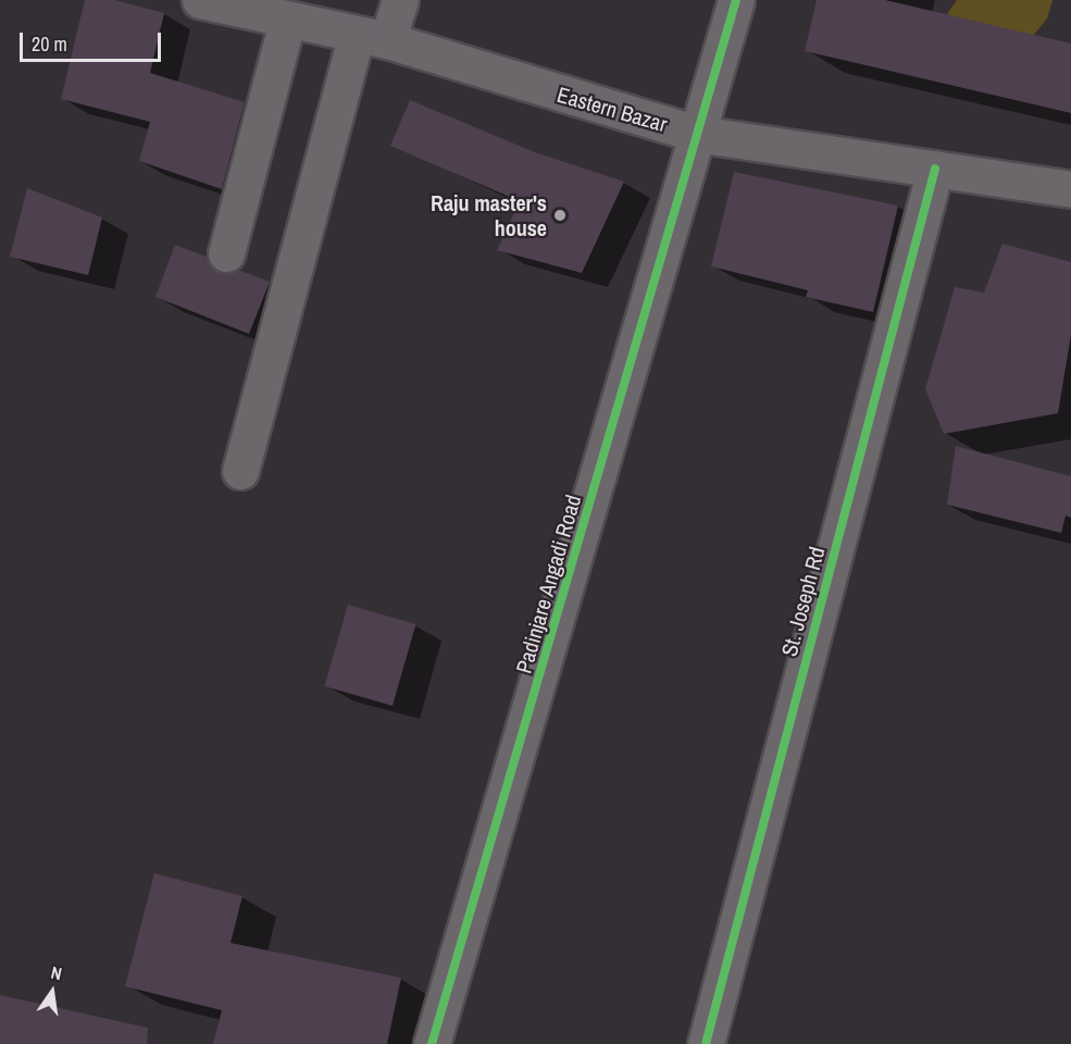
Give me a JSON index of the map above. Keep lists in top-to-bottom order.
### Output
{
  "streets": {
    "street": ["Eastern Bazar", "Padinjare Angadi Road", "St. Joseph Rd"]
  },
  "crossings": [
    ["Eastern Bazar", "Padinjare Angadi Road"],
    ["Eastern Bazar", "St. Joseph Rd"]
  ],
  "places": ["Raju master's house"],
  "scale_bar": "20 m",
  "north": "top"
}
